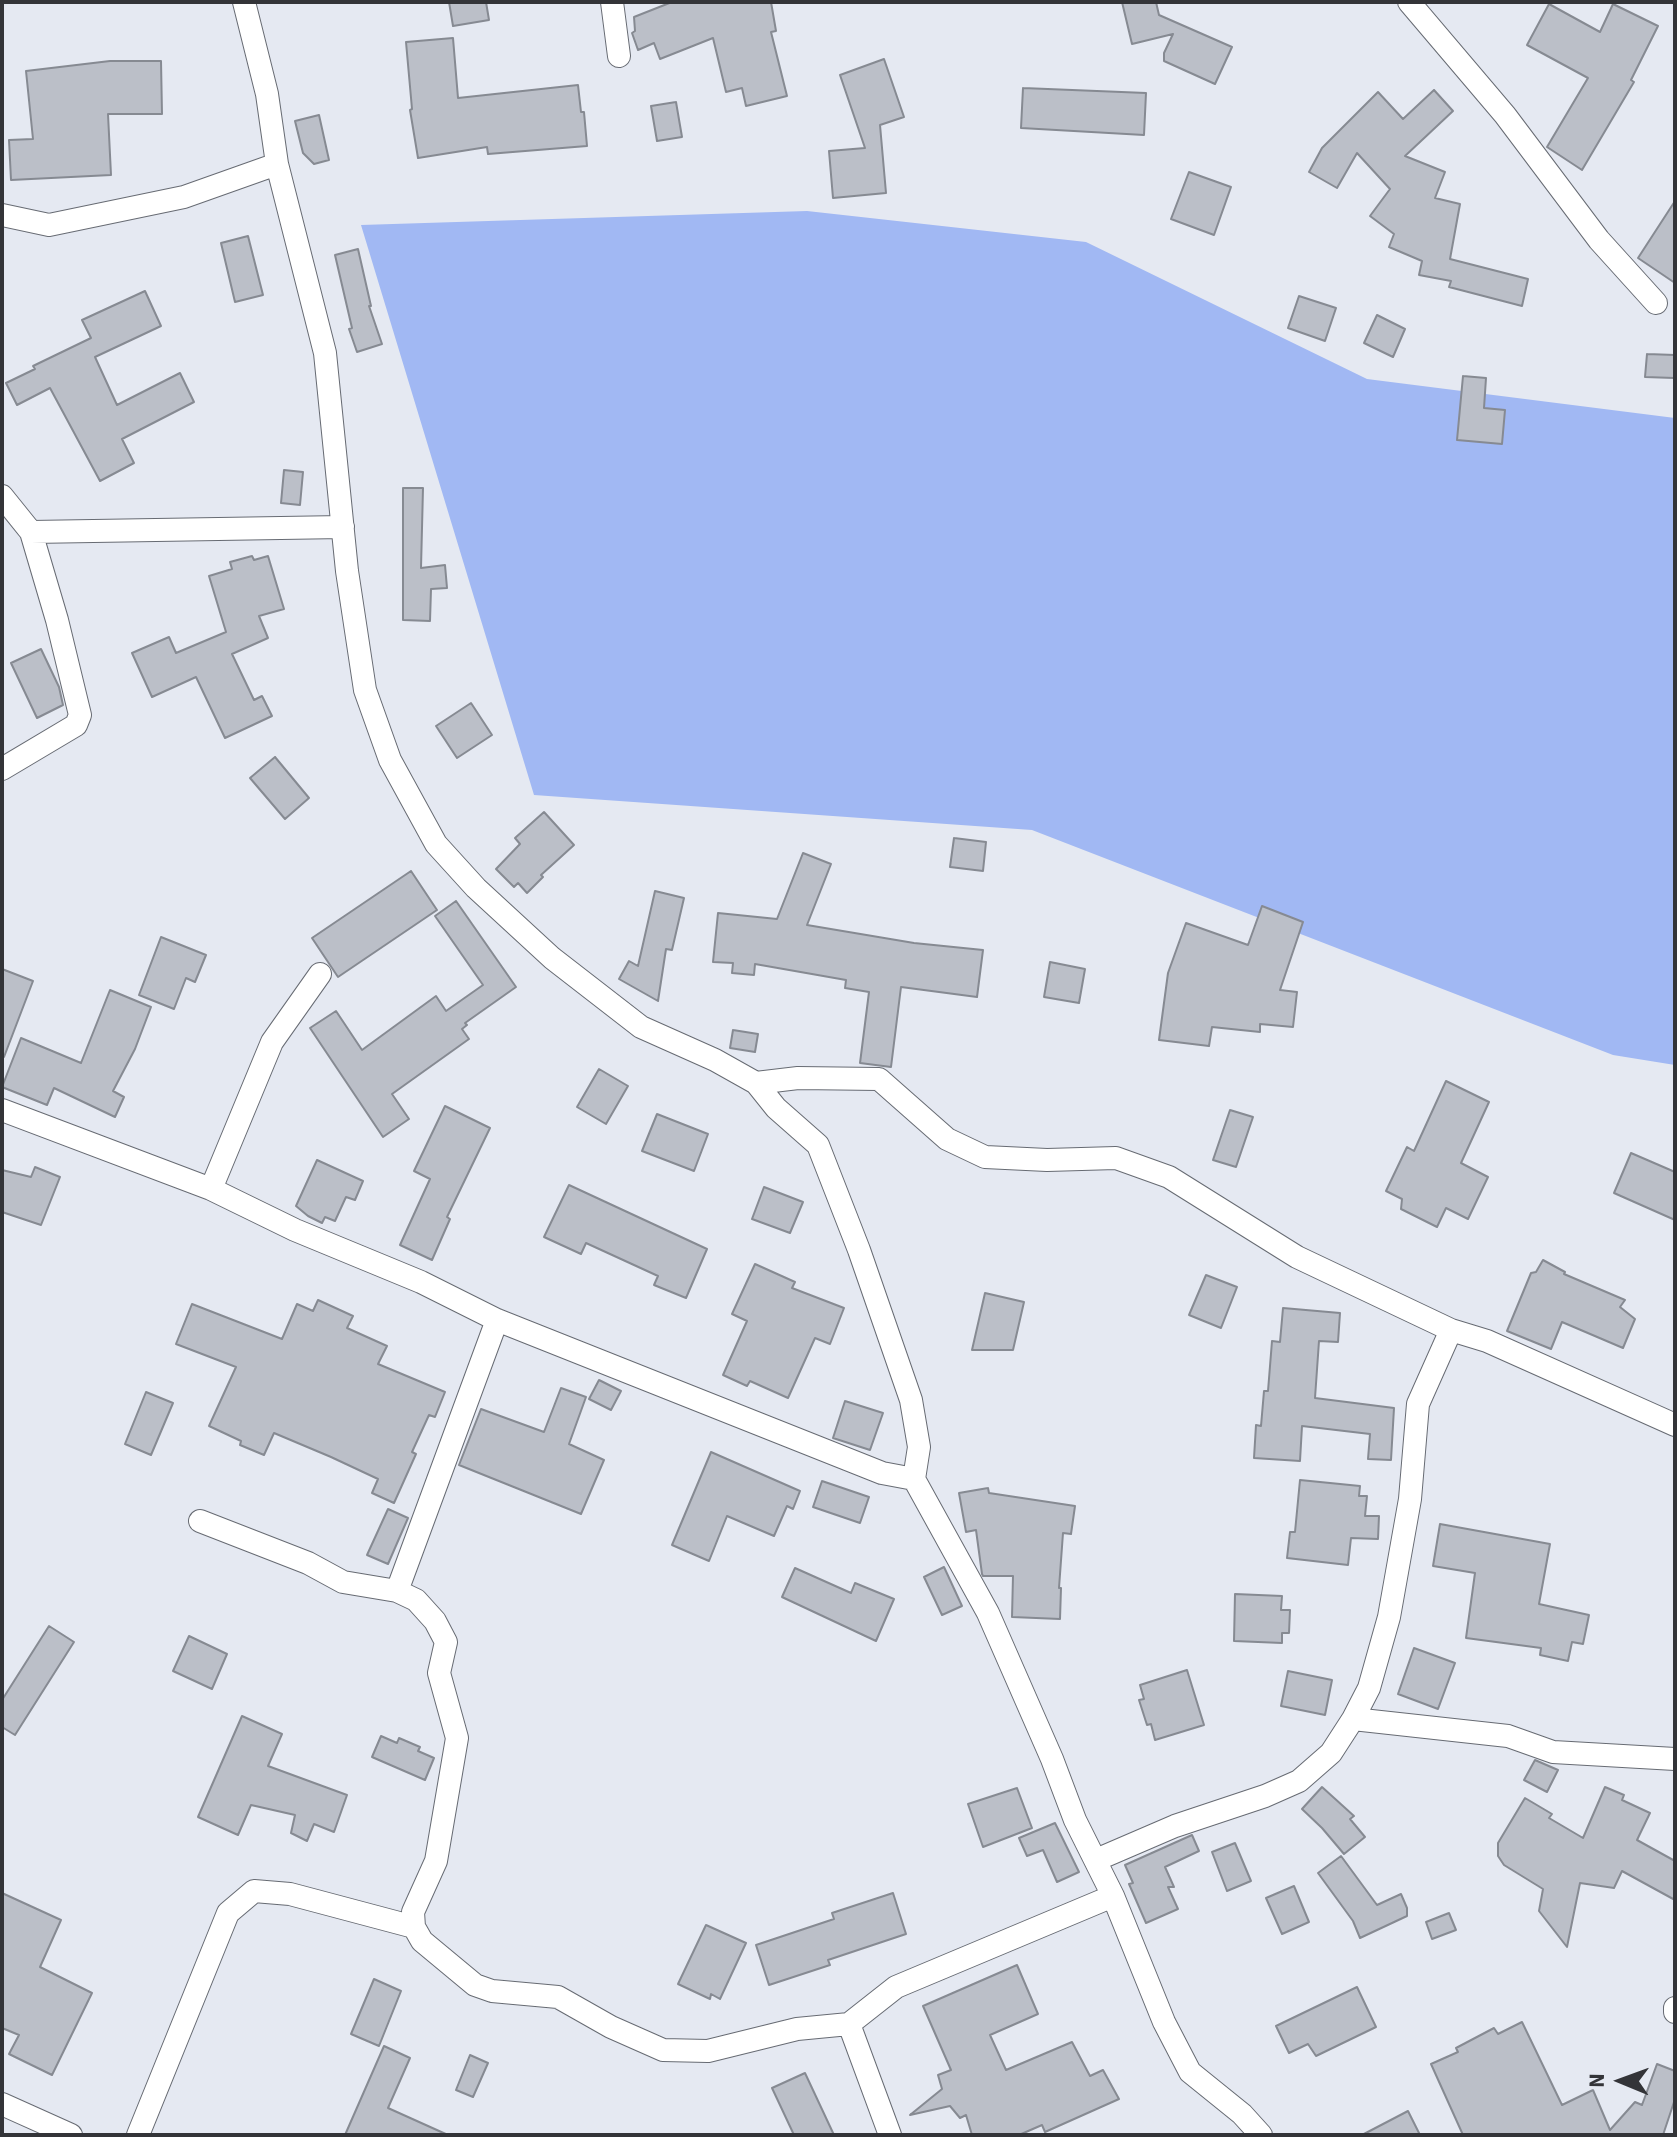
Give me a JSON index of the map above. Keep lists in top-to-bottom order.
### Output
{
  "north": "left"
}
